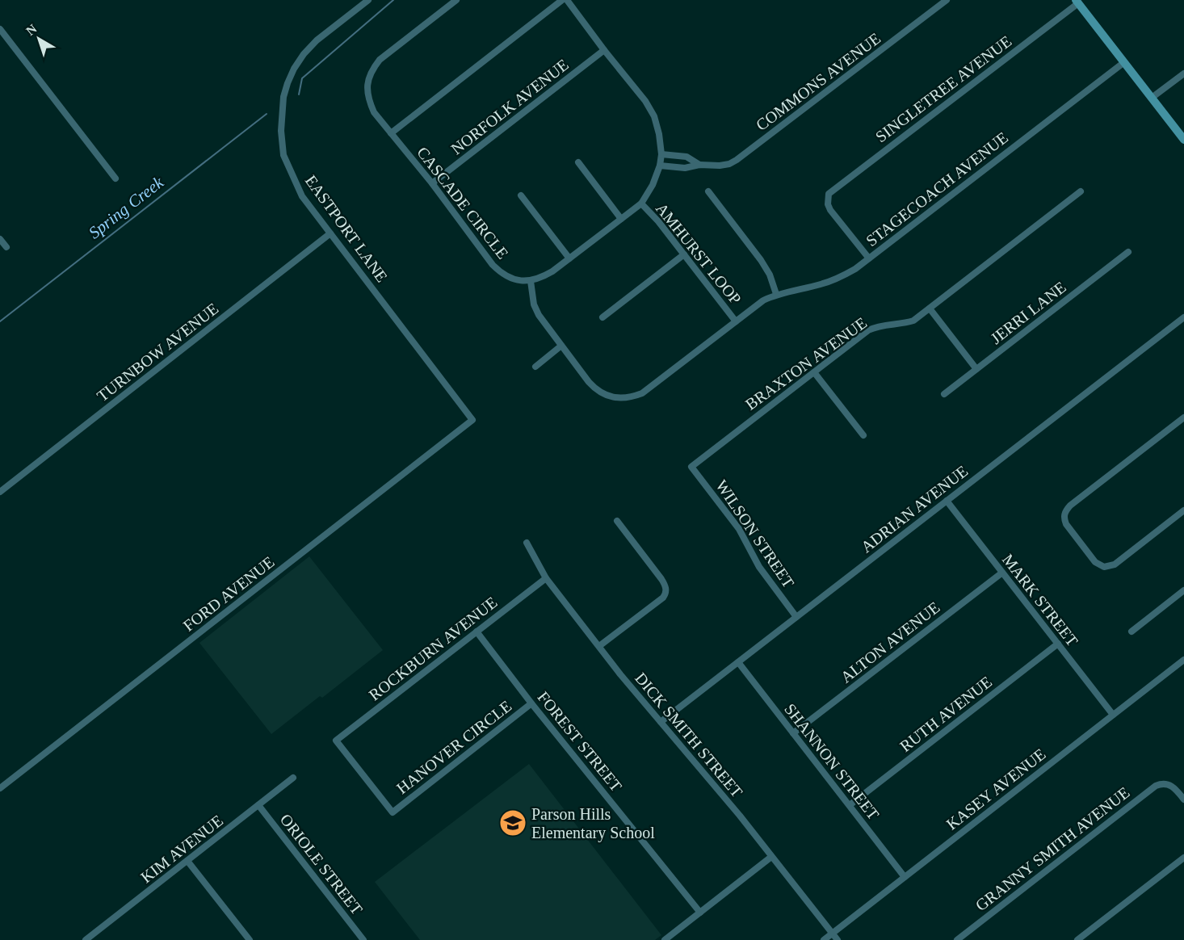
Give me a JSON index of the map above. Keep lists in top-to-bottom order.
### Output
{
  "streets": {
    "street": [
      "COMMONS AVENUE",
      "SINGLETREE AVENUE",
      "NORFOLK AVENUE",
      "STAGECOACH AVENUE",
      "CASCADE CIRCLE",
      "EASTPORT LANE",
      "AMHURST LOOP",
      "JERRI LANE",
      "TURNBOW AVENUE",
      "BRAXTON AVENUE",
      "ADRIAN AVENUE",
      "WILSON STREET",
      "FORD AVENUE",
      "MARK STREET",
      "ALTON AVENUE",
      "ROCKBURN AVENUE",
      "RUTH AVENUE",
      "DICK SMITH STREET",
      "FOREST STREET",
      "HANOVER CIRCLE",
      "SHANNON STREET",
      "KASEY AVENUE",
      "KIM AVENUE",
      "GRANNY SMITH AVENUE",
      "ORIOLE STREET"
    ]
  },
  "crossings": [
    ["SINGLETREE AVENUE", "STAGECOACH AVENUE"],
    ["NORFOLK AVENUE", "CASCADE CIRCLE"],
    ["STAGECOACH AVENUE", "AMHURST LOOP"],
    ["CASCADE CIRCLE", "AMHURST LOOP"],
    ["EASTPORT LANE", "TURNBOW AVENUE"],
    ["EASTPORT LANE", "FORD AVENUE"],
    ["BRAXTON AVENUE", "WILSON STREET"],
    ["ADRIAN AVENUE", "WILSON STREET"],
    ["ADRIAN AVENUE", "MARK STREET"],
    ["ADRIAN AVENUE", "DICK SMITH STREET"],
    ["ADRIAN AVENUE", "SHANNON STREET"],
    ["MARK STREET", "ALTON AVENUE"],
    ["MARK STREET", "RUTH AVENUE"],
    ["MARK STREET", "KASEY AVENUE"],
    ["ALTON AVENUE", "SHANNON STREET"],
    ["ROCKBURN AVENUE", "DICK SMITH STREET"],
    ["ROCKBURN AVENUE", "FOREST STREET"],
    ["ROCKBURN AVENUE", "HANOVER CIRCLE"],
    ["RUTH AVENUE", "SHANNON STREET"],
    ["DICK SMITH STREET", "KASEY AVENUE"],
    ["FOREST STREET", "HANOVER CIRCLE"],
    ["SHANNON STREET", "KASEY AVENUE"],
    ["KIM AVENUE", "ORIOLE STREET"]
  ],
  "water": ["Spring Creek"],
  "places": {
    "school or university": ["Parson Hills Elementary School"]
  },
  "north": "top left"
}
